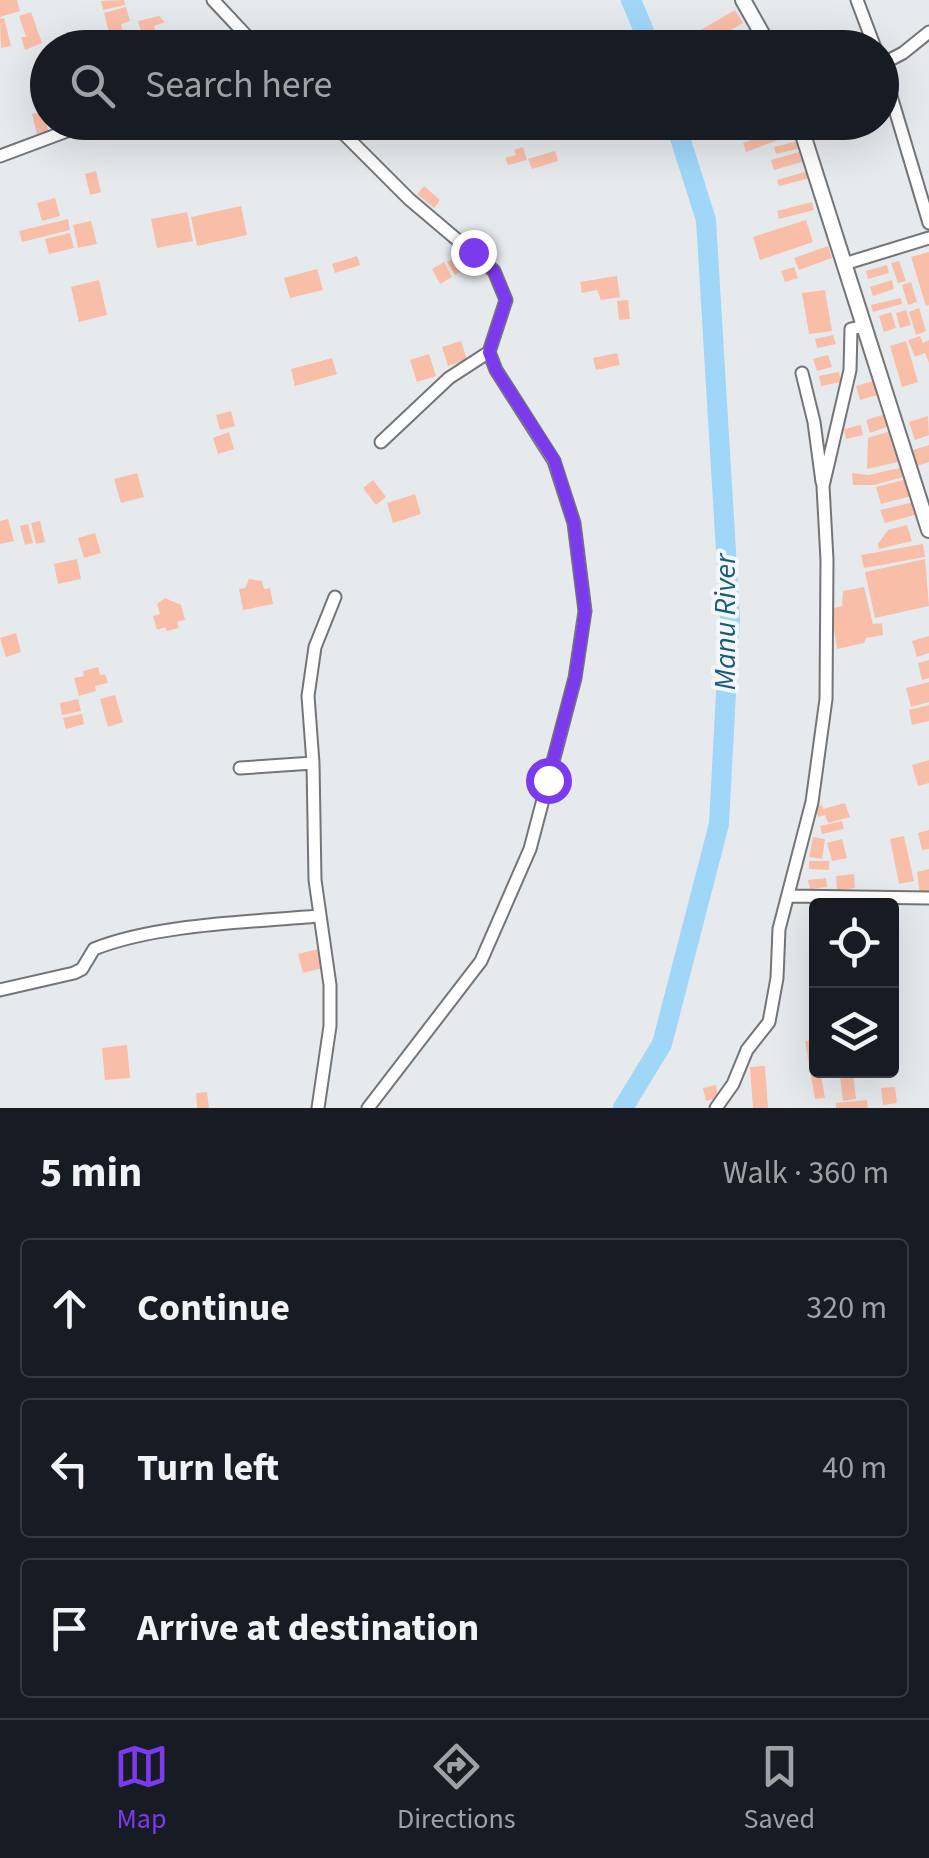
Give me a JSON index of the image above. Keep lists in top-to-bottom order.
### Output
{
  "water": ["Manu River"],
  "page": {
    "search": "Search here",
    "heading": ["5 min", "Walk · 360 m"],
    "list": [
      ["Continue", "320 m"],
      ["Turn left", "40 m"],
      "Arrive at destination"
    ],
    "nav": ["Map", "Directions", "Saved"]
  }
}
